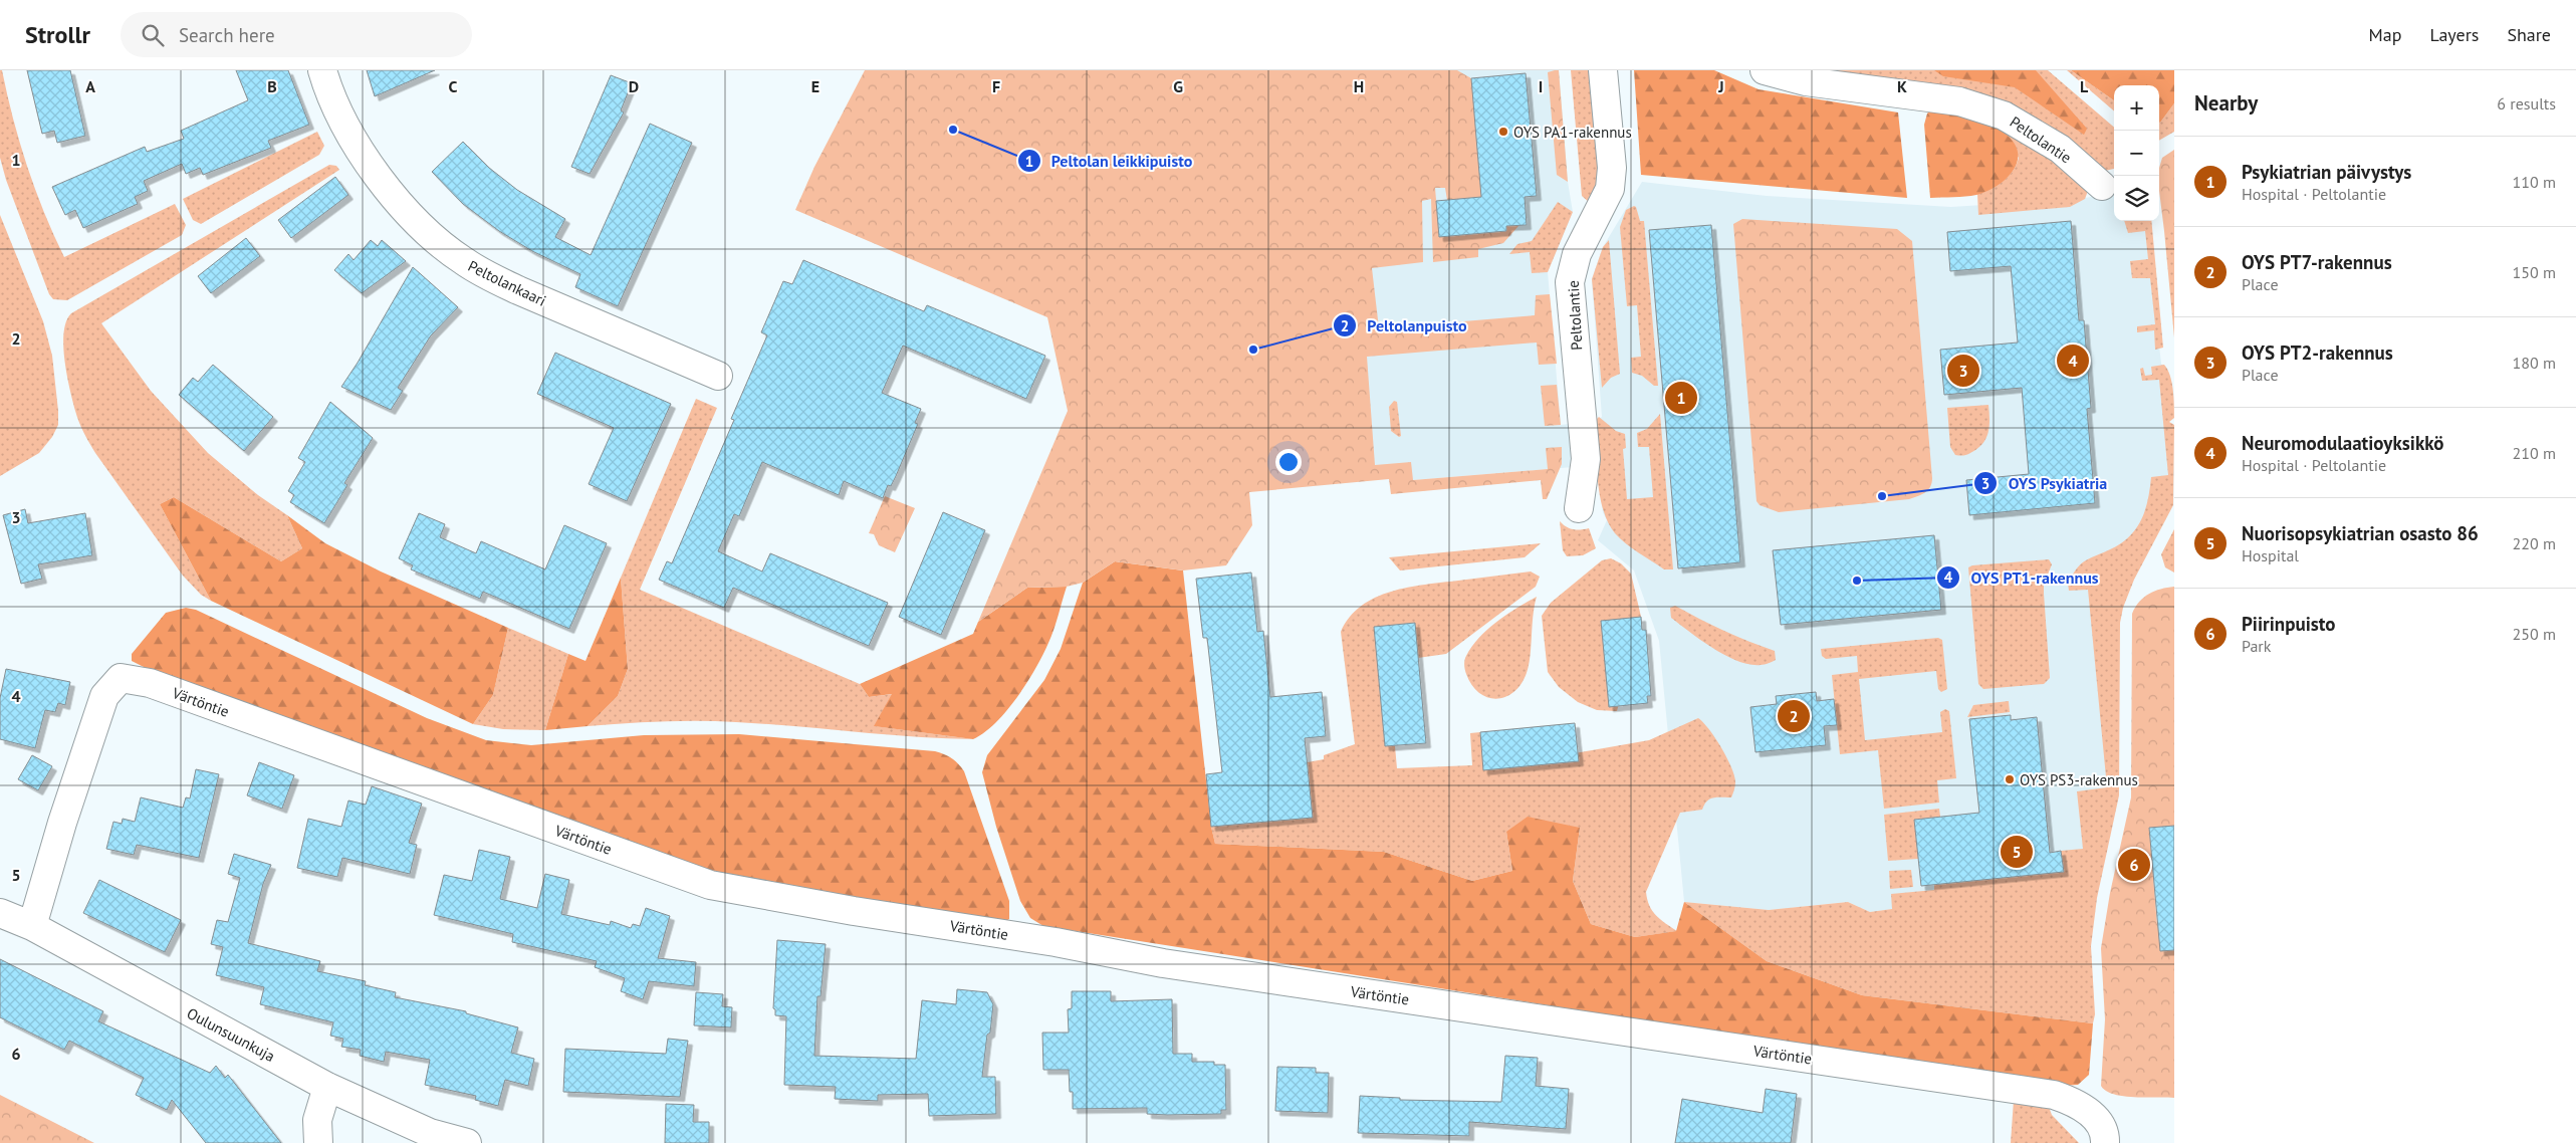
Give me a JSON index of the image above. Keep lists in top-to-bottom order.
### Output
{
  "streets": {
    "street": [
      "Peltolantie",
      "Peltolankaari",
      "Värtöntie",
      "Oulunsuunkuja"
    ]
  },
  "crossings": [
    ["Värtöntie", "Oulunsuunkuja"]
  ],
  "places": [
    "Peltolan leikkipuisto",
    "OYS PA1-rakennus",
    "Peltolanpuisto",
    "OYS Psykiatria",
    "OYS PT1-rakennus",
    "OYS PS3-rakennus"
  ],
  "page": {
    "header": "Strollr",
    "search": "Search here",
    "nav": ["Map", "Layers", "Share"],
    "heading": ["Nearby", "6 results"],
    "map_buttons": ["+", "−"],
    "list": [
      {
        "mark": "1",
        "name": "Psykiatrian päivystys",
        "note": "Hospital · Peltolantie",
        "value": "110 m"
      },
      {
        "mark": "2",
        "name": "OYS PT7-rakennus",
        "note": "Place",
        "value": "150 m"
      },
      {
        "mark": "3",
        "name": "OYS PT2-rakennus",
        "note": "Place",
        "value": "180 m"
      },
      {
        "mark": "4",
        "name": "Neuromodulaatioyksikkö",
        "note": "Hospital · Peltolantie",
        "value": "210 m"
      },
      {
        "mark": "5",
        "name": "Nuorisopsykiatrian osasto 86",
        "note": "Hospital",
        "value": "220 m"
      },
      {
        "mark": "6",
        "name": "Piirinpuisto",
        "note": "Park",
        "value": "250 m"
      }
    ],
    "pins": [
      "4",
      "3",
      "1",
      "2",
      "5",
      "6"
    ]
  },
  "grid": {
    "columns": [
      "A",
      "B",
      "C",
      "D",
      "E",
      "F",
      "G",
      "H",
      "I",
      "J",
      "K",
      "L"
    ],
    "rows": [
      "1",
      "2",
      "3",
      "4",
      "5",
      "6"
    ]
  }
}
